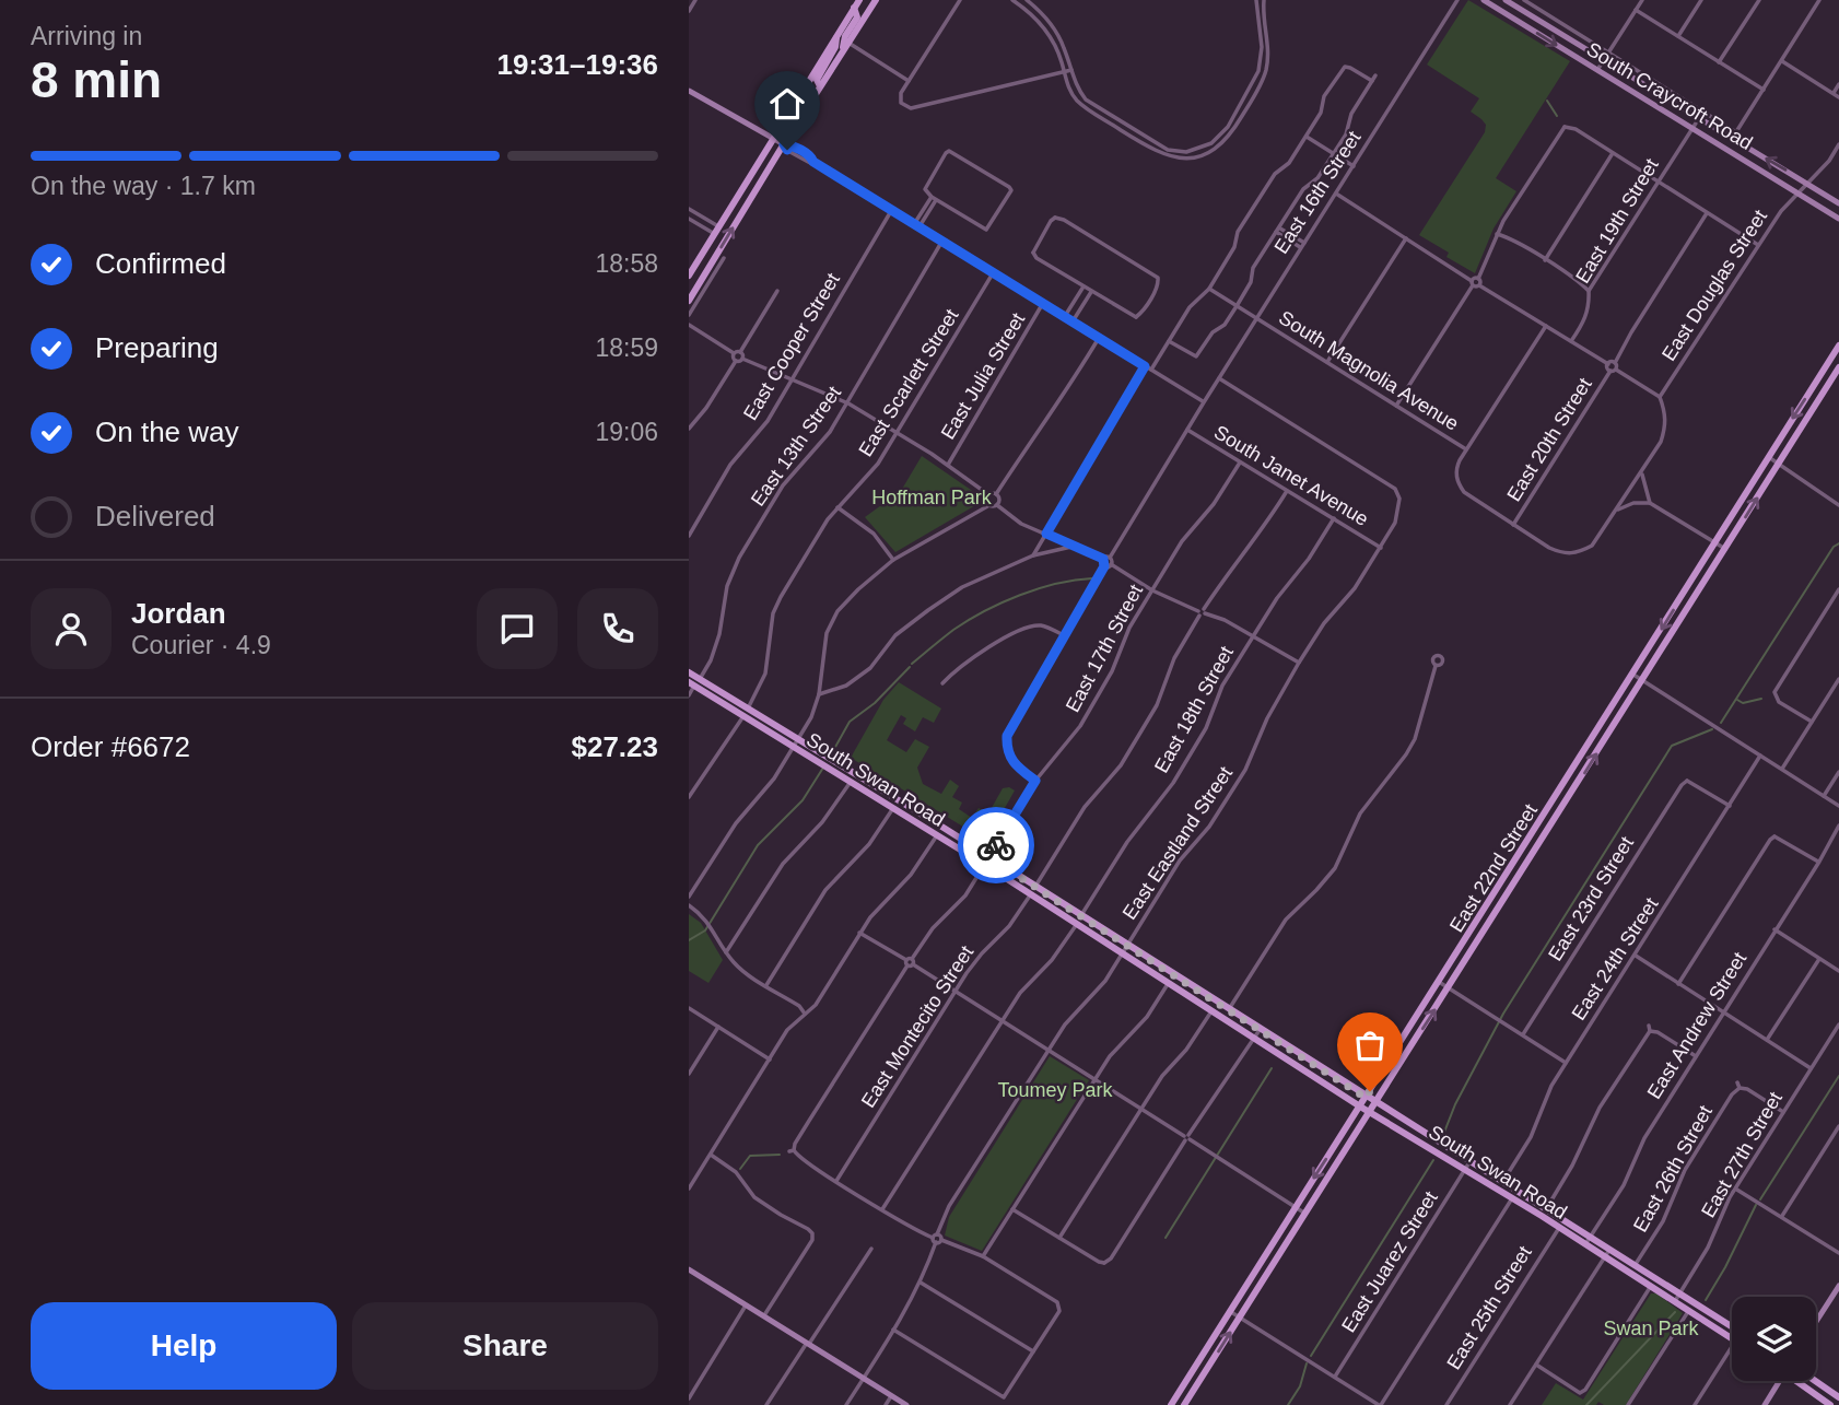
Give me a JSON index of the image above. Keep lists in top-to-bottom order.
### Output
{
  "streets": {
    "main road": ["South Craycroft Road", "South Swan Road", "East 22nd Street"],
    "street": [
      "East 16th Street",
      "East 19th Street",
      "East Douglas Street",
      "East Cooper Street",
      "South Magnolia Avenue",
      "East Julia Street",
      "East Scarlett Street",
      "East 20th Street",
      "East 13th Street",
      "South Janet Avenue",
      "East 17th Street",
      "East 18th Street",
      "East Eastland Street",
      "East 23rd Street",
      "East 24th Street",
      "East Andrew Street",
      "East Montecito Street",
      "East 27th Street",
      "East 26th Street",
      "East Juarez Street",
      "East 25th Street"
    ]
  },
  "crossings": [
    ["South Craycroft Road", "East 19th Street"],
    ["South Craycroft Road", "East Douglas Street"],
    ["East 16th Street", "South Magnolia Avenue"],
    ["East 16th Street", "South Janet Avenue"],
    ["East 16th Street", "East Eastland Street"],
    ["East Douglas Street", "South Magnolia Avenue"],
    ["South Magnolia Avenue", "East 20th Street"],
    ["East Scarlett Street", "South Swan Road"],
    ["East 13th Street", "South Swan Road"],
    ["South Janet Avenue", "East 17th Street"],
    ["South Janet Avenue", "East 18th Street"],
    ["South Janet Avenue", "East Eastland Street"],
    ["East 17th Street", "South Swan Road"],
    ["East 17th Street", "East Montecito Street"],
    ["East 18th Street", "South Swan Road"],
    ["South Swan Road", "East Eastland Street"],
    ["South Swan Road", "East 22nd Street"],
    ["South Swan Road", "East 24th Street"],
    ["South Swan Road", "East Andrew Street"],
    ["South Swan Road", "East Montecito Street"],
    ["South Swan Road", "East 27th Street"],
    ["South Swan Road", "East 26th Street"],
    ["South Swan Road", "East Juarez Street"],
    ["South Swan Road", "East 25th Street"],
    ["East 27th Street", "East 26th Street"]
  ],
  "parks": ["Hoffman Park", "Toumey Park", "Swan Park"],
  "page": {
    "heading": ["8 min", "Arriving in", "19:31–19:36"],
    "panel": [
      "Jordan",
      "Courier · 4.9",
      "Order #6672",
      "$27.23"
    ],
    "bar": "On the way · 1.7 km",
    "list": [
      ["Confirmed", "18:58"],
      ["Preparing", "18:59"],
      ["On the way", "19:06"],
      "Delivered"
    ],
    "buttons": ["Help", "Share"]
  }
}
